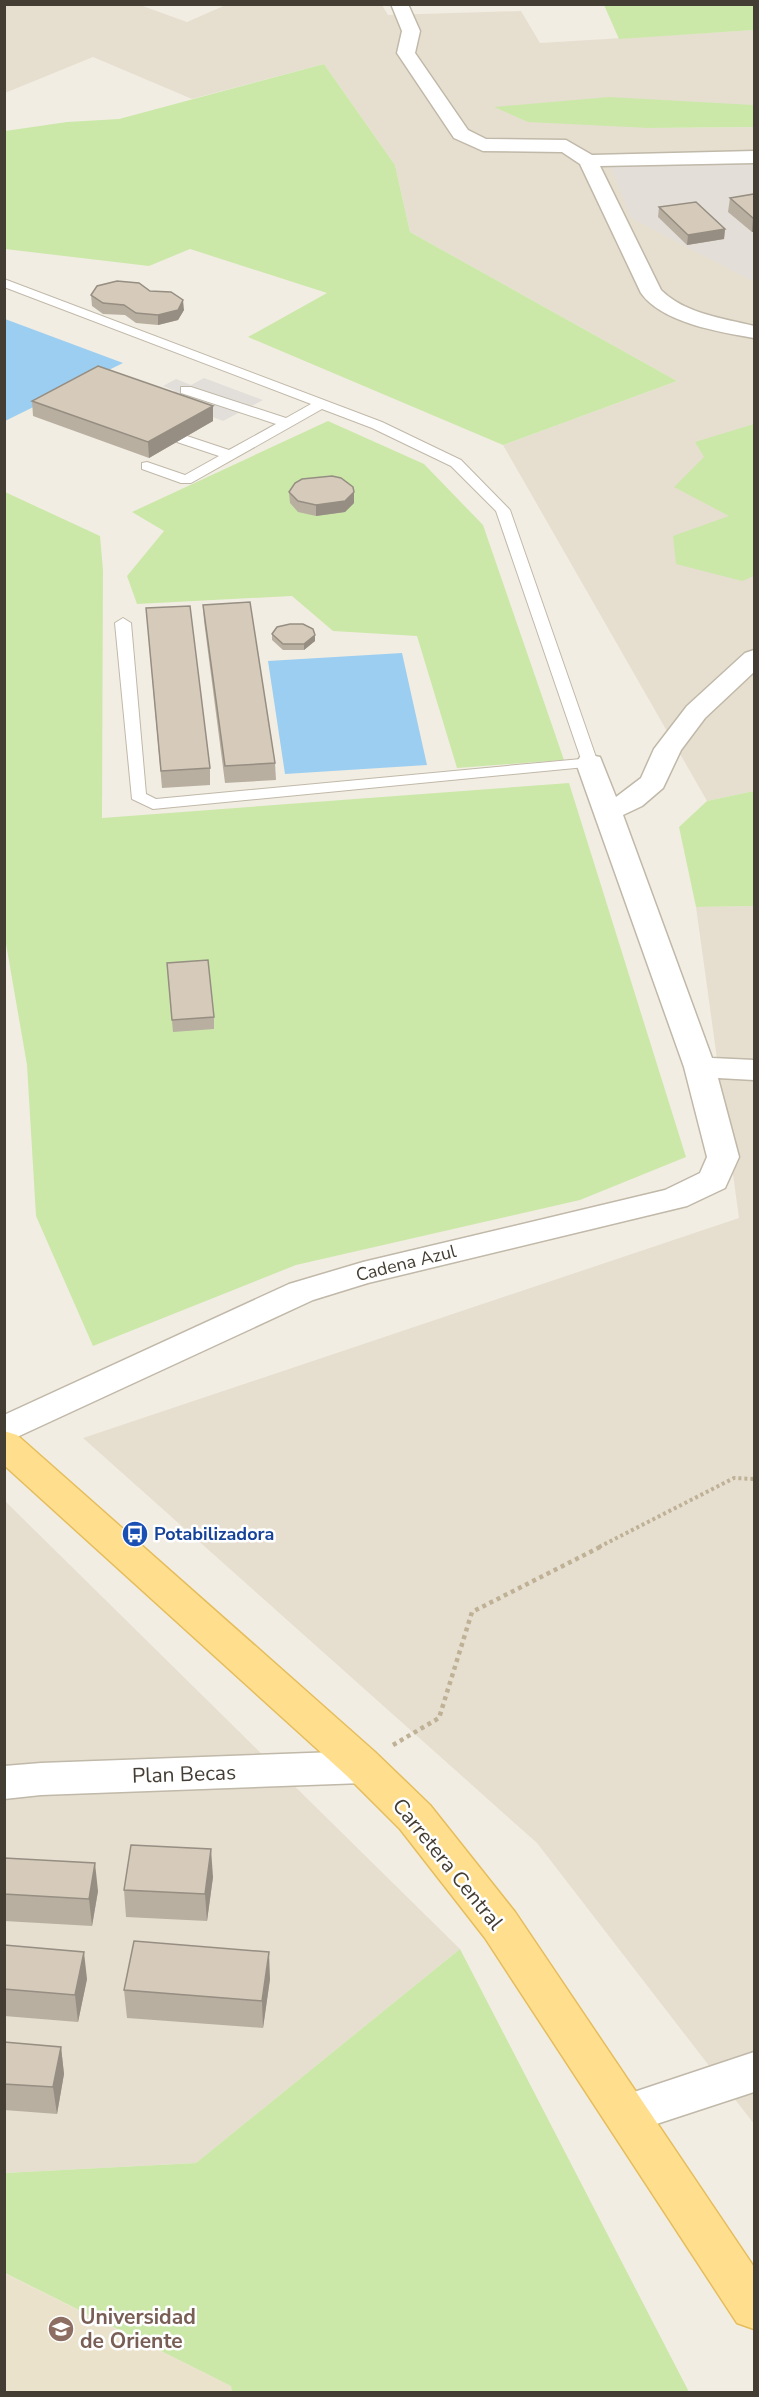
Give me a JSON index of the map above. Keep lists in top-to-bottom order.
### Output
{
  "streets": {
    "main road": ["Carretera Central"],
    "street": ["Cadena Azul", "Plan Becas"]
  },
  "crossings": [
    ["Plan Becas", "Carretera Central"]
  ],
  "places": {
    "bus stop": ["Potabilizadora"],
    "school or university": ["Universidad de Oriente"]
  }
}
